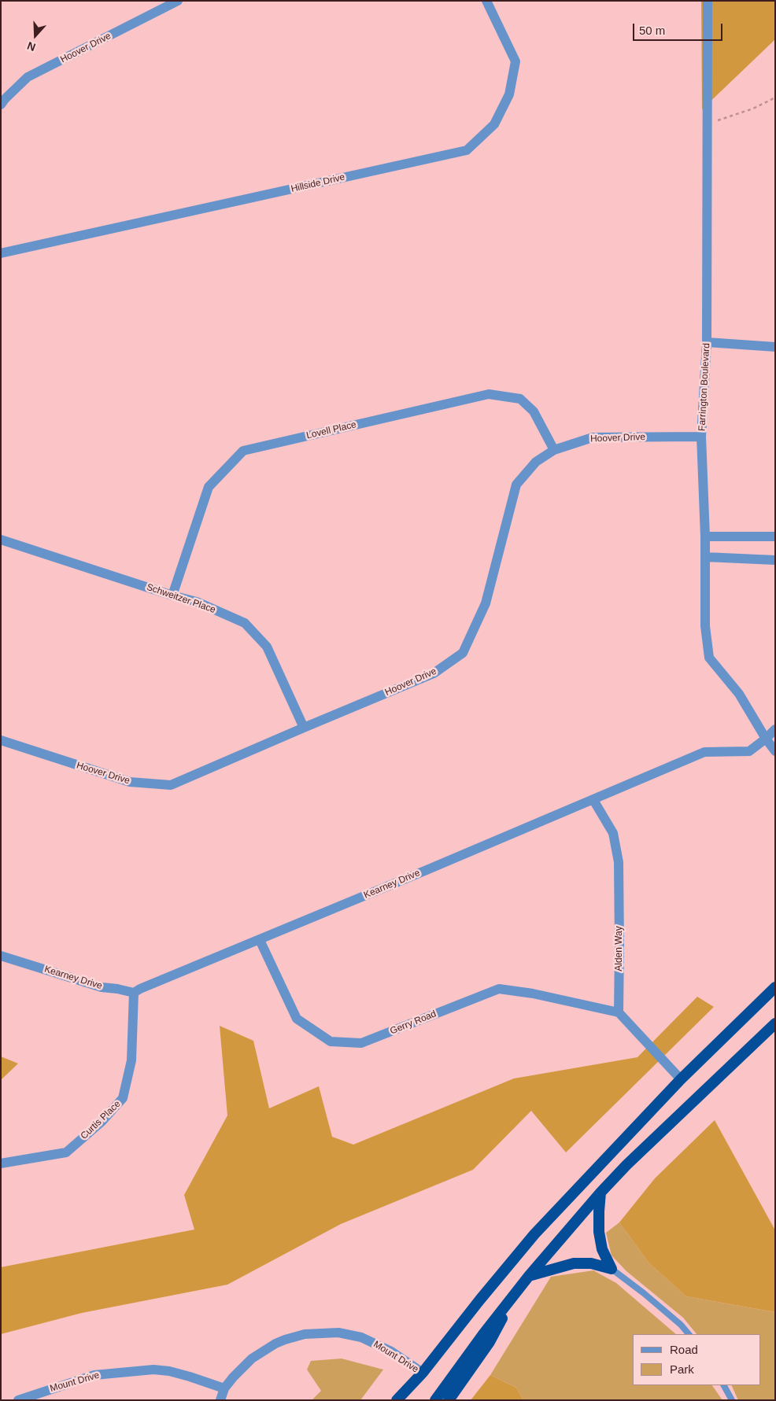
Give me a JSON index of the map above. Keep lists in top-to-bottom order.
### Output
{
  "streets": {
    "street": [
      "Hoover Drive",
      "Hillside Drive",
      "Farrington Boulevard",
      "Lovell Place",
      "Schweitzer Place",
      "Kearney Drive",
      "Alden Way",
      "Gerry Road",
      "Curtis Place",
      "Mount Drive"
    ]
  },
  "crossings": [
    ["Hoover Drive", "Farrington Boulevard"],
    ["Hoover Drive", "Lovell Place"],
    ["Hoover Drive", "Schweitzer Place"],
    ["Farrington Boulevard", "Kearney Drive"],
    ["Lovell Place", "Schweitzer Place"],
    ["Kearney Drive", "Alden Way"],
    ["Kearney Drive", "Gerry Road"],
    ["Kearney Drive", "Curtis Place"],
    ["Alden Way", "Gerry Road"]
  ],
  "legend": ["Road", "Park"],
  "scale_bar": "50 m",
  "north": "bottom"
}
